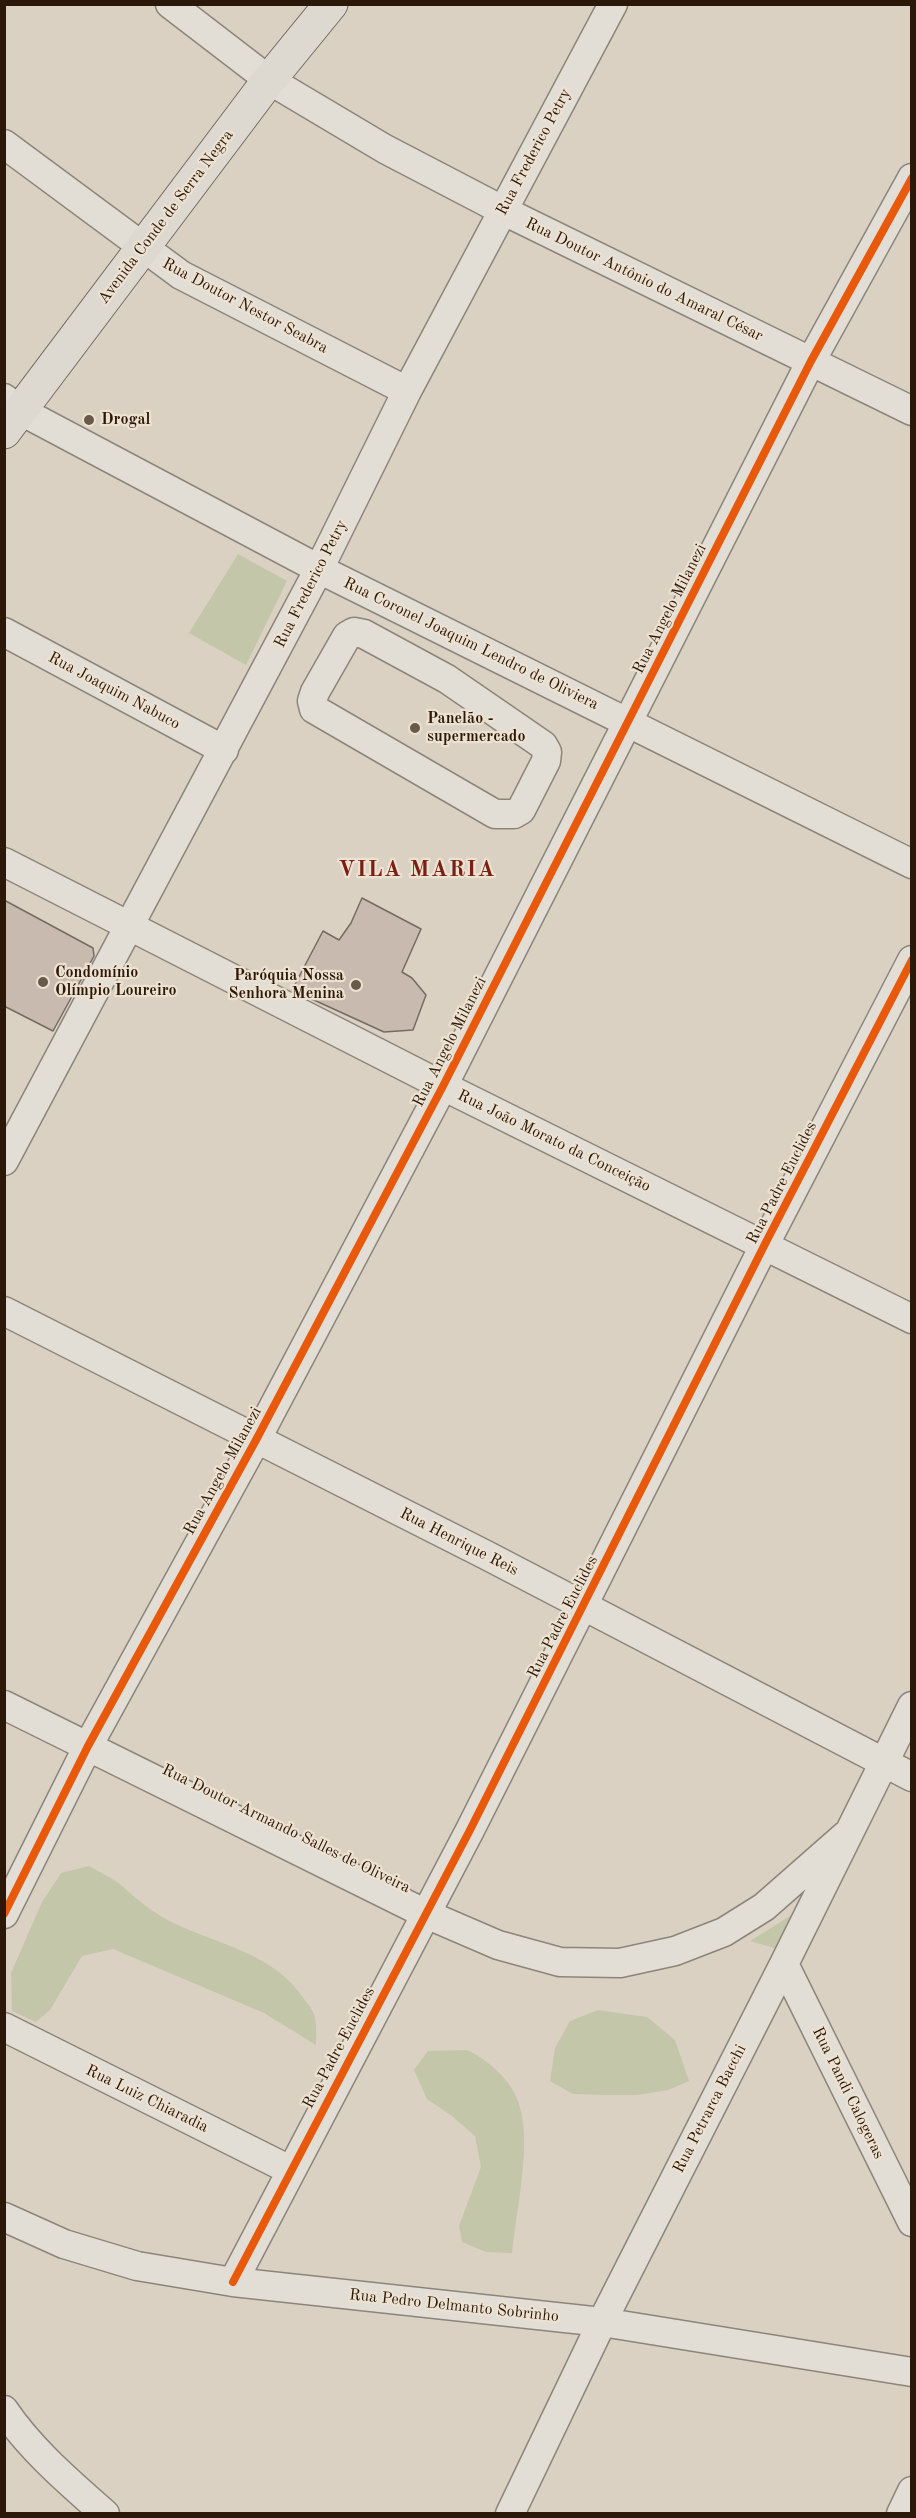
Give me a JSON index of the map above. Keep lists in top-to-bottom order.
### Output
{
  "streets": {
    "main road": ["Avenida Conde de Serra Negra"],
    "street": [
      "Rua Frederico Petry",
      "Rua Doutor Antônio do Amaral César",
      "Rua Doutor Nestor Seabra",
      "Rua Angelo Milanezi",
      "Rua Coronel Joaquim Lendro de Oliviera",
      "Rua Joaquim Nabuco",
      "Rua João Morato da Conceição",
      "Rua Padre Euclides",
      "Rua Henrique Reis",
      "Rua Doutor Armando Salles de Oliveira",
      "Rua Pandi Calogeras",
      "Rua Luiz Chiaradia",
      "Rua Petrarca Bacchi",
      "Rua Pedro Delmanto Sobrinho"
    ]
  },
  "crossings": [
    ["Rua Frederico Petry", "Rua Doutor Antônio do Amaral César"],
    ["Rua Frederico Petry", "Rua Doutor Nestor Seabra"],
    ["Rua Frederico Petry", "Rua Coronel Joaquim Lendro de Oliviera"],
    ["Rua Frederico Petry", "Rua Joaquim Nabuco"],
    ["Rua Frederico Petry", "Rua João Morato da Conceição"],
    ["Avenida Conde de Serra Negra", "Rua Doutor Antônio do Amaral César"],
    ["Avenida Conde de Serra Negra", "Rua Doutor Nestor Seabra"],
    ["Avenida Conde de Serra Negra", "Rua Coronel Joaquim Lendro de Oliviera"],
    ["Rua Doutor Antônio do Amaral César", "Rua Angelo Milanezi"],
    ["Rua Angelo Milanezi", "Rua Coronel Joaquim Lendro de Oliviera"],
    ["Rua Angelo Milanezi", "Rua João Morato da Conceição"],
    ["Rua Angelo Milanezi", "Rua Henrique Reis"],
    ["Rua Angelo Milanezi", "Rua Doutor Armando Salles de Oliveira"],
    ["Rua João Morato da Conceição", "Rua Padre Euclides"],
    ["Rua Padre Euclides", "Rua Henrique Reis"],
    ["Rua Padre Euclides", "Rua Doutor Armando Salles de Oliveira"],
    ["Rua Padre Euclides", "Rua Luiz Chiaradia"],
    ["Rua Padre Euclides", "Rua Pedro Delmanto Sobrinho"],
    ["Rua Henrique Reis", "Rua Petrarca Bacchi"],
    ["Rua Doutor Armando Salles de Oliveira", "Rua Petrarca Bacchi"],
    ["Rua Pandi Calogeras", "Rua Petrarca Bacchi"],
    ["Rua Petrarca Bacchi", "Rua Pedro Delmanto Sobrinho"]
  ],
  "districts": ["VILA MARIA"],
  "places": [
    "Drogal",
    "Panelão - supermercado",
    "Condomínio Olímpio Loureiro",
    "Paróquia Nossa Senhora Menina"
  ]
}
